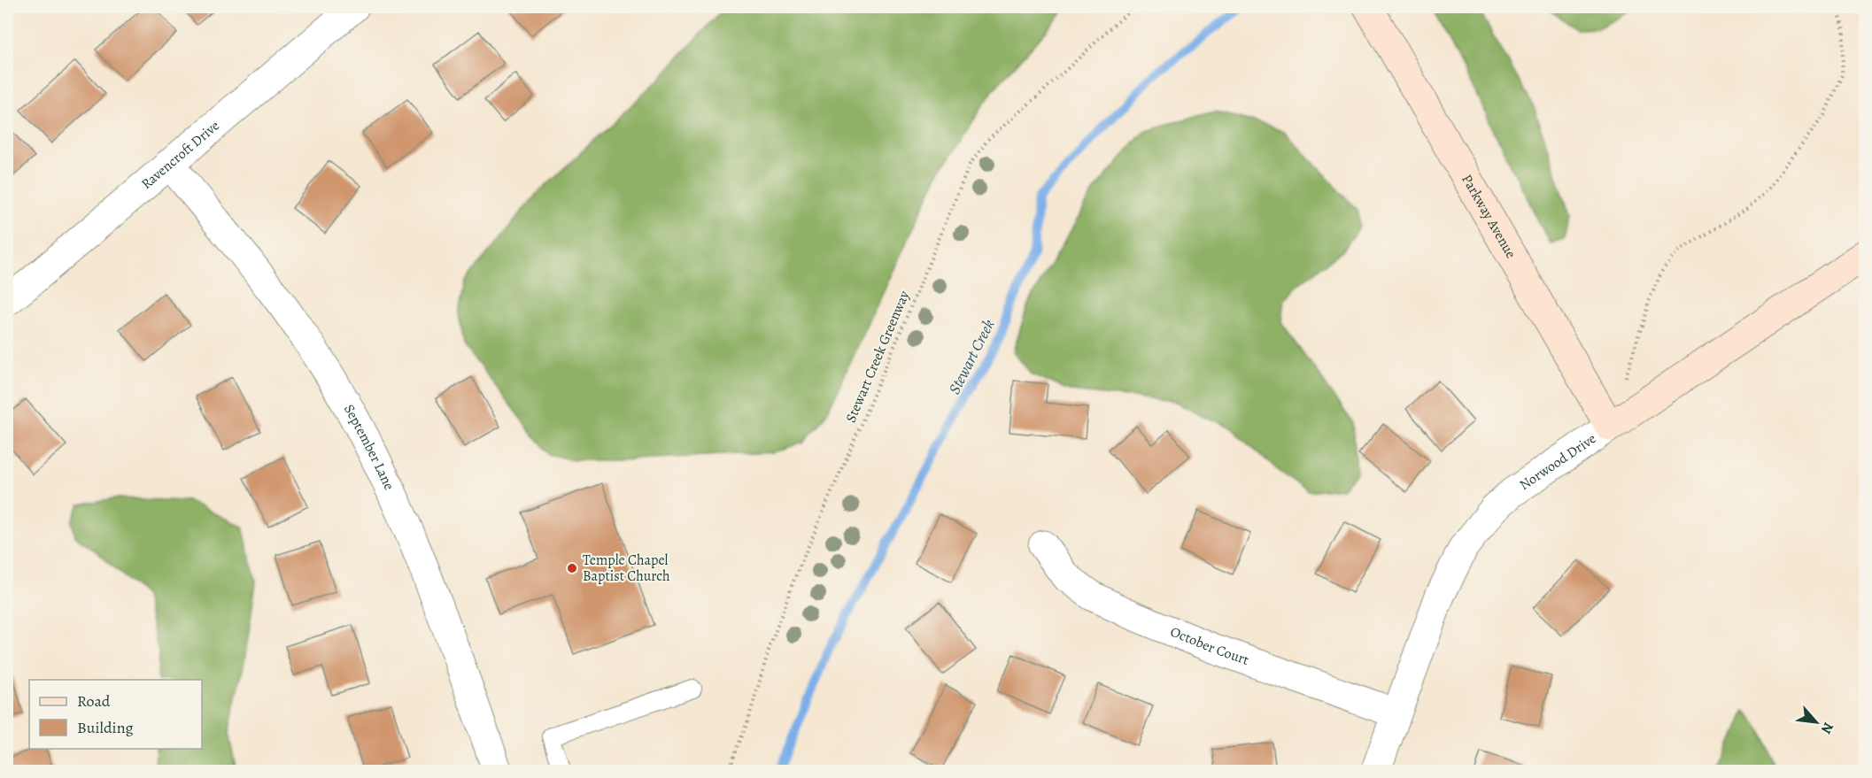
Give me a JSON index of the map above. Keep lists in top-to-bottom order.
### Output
{
  "streets": {
    "street": [
      "Ravencroft Drive",
      "Parkway Avenue",
      "September Lane",
      "Norwood Drive",
      "October Court"
    ],
    "path": ["Stewart Creek Greenway"]
  },
  "crossings": [
    ["Ravencroft Drive", "September Lane"],
    ["Parkway Avenue", "Norwood Drive"],
    ["Norwood Drive", "October Court"]
  ],
  "water": ["Stewart Creek"],
  "places": ["Temple Chapel Baptist Church"],
  "legend": ["Road", "Building"],
  "north": "bottom right"
}
